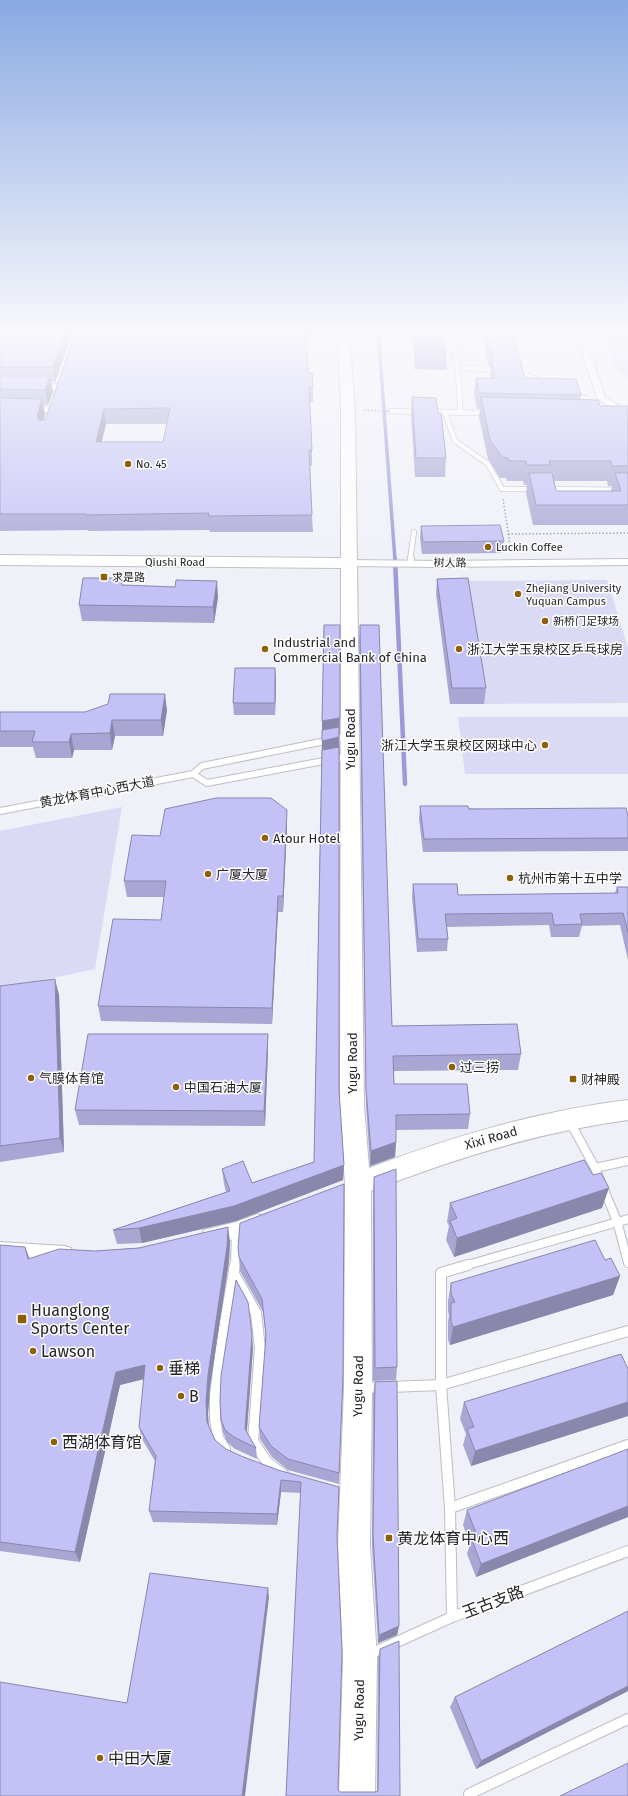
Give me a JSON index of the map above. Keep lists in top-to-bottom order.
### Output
{
  "streets": {
    "main road": ["Qiushi Road", "Yugu Road", "Xixi Road"],
    "street": ["树人路"],
    "lane": ["黄龙体育中心西大道", "玉古支路"]
  },
  "crossings": [
    ["Qiushi Road", "Yugu Road"],
    ["Yugu Road", "黄龙体育中心西大道"],
    ["Yugu Road", "Xixi Road"],
    ["Yugu Road", "玉古支路"]
  ],
  "places": {
    "other": [
      "No. 45",
      "Luckin Coffee",
      "Zhejiang University Yuquan Campus",
      "新桥门足球场",
      "Industrial and Commercial Bank of China",
      "浙江大学玉泉校区乒乓球房",
      "浙江大学玉泉校区网球中心",
      "Atour Hotel",
      "广厦大厦",
      "杭州市第十五中学",
      "过三捞",
      "气膜体育馆",
      "中国石油大厦",
      "Lawson",
      "垂梯",
      "B",
      "西湖体育馆",
      "中田大厦"
    ],
    "transit": [
      "求是路",
      "财神殿",
      "Huanglong Sports Center",
      "黄龙体育中心西"
    ]
  }
}
